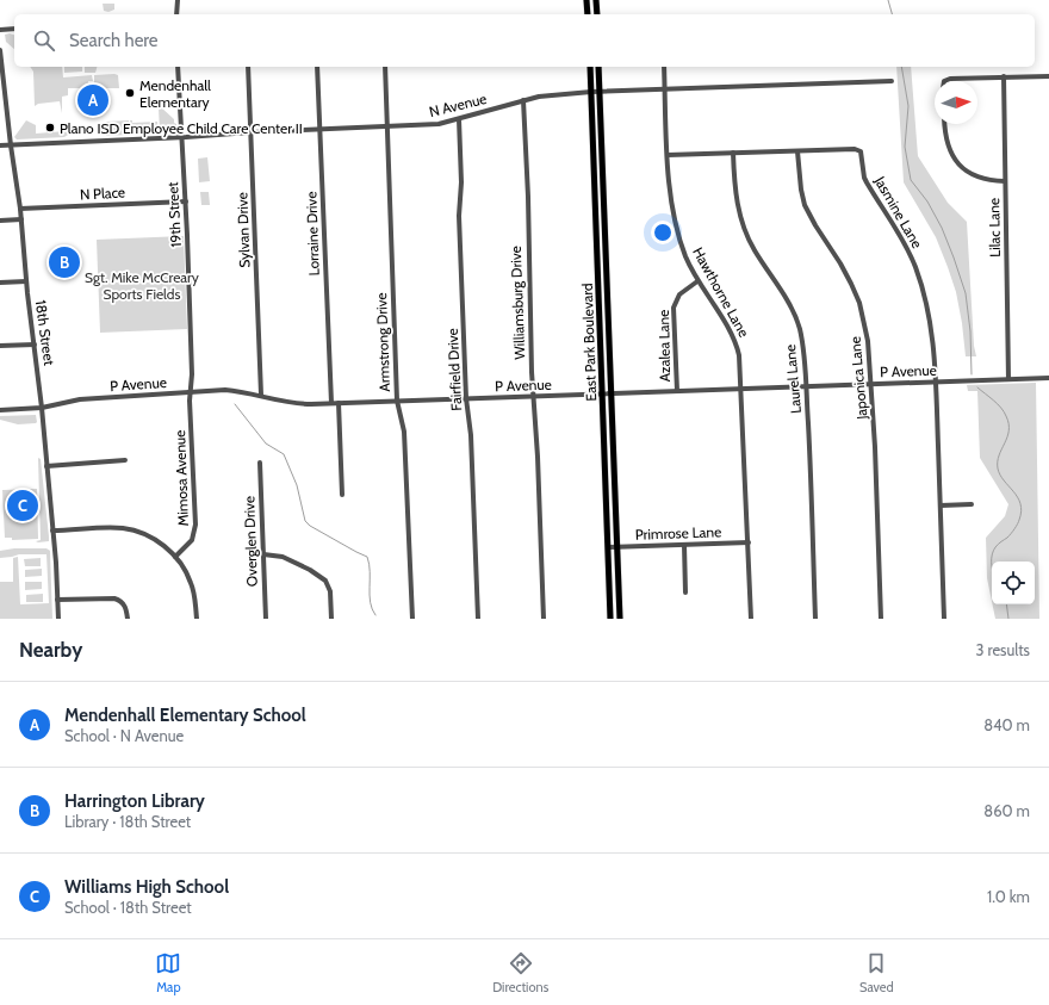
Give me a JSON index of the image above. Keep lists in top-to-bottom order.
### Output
{
  "streets": {
    "main road": ["East Park Boulevard"],
    "street": [
      "N Avenue",
      "N Place",
      "Jasmine Lane",
      "19th Street",
      "Lilac Lane",
      "Sylvan Drive",
      "Lorraine Drive",
      "Hawthorne Lane",
      "Williamsburg Drive",
      "18th Street",
      "Armstrong Drive",
      "Azalea Lane",
      "Fairfield Drive",
      "P Avenue",
      "Japonica Lane",
      "Laurel Lane",
      "Mimosa Avenue",
      "Primrose Lane",
      "Overglen Drive"
    ]
  },
  "crossings": [
    ["N Avenue", "19th Street"],
    ["N Avenue", "Sylvan Drive"],
    ["N Avenue", "Lorraine Drive"],
    ["N Avenue", "Hawthorne Lane"],
    ["N Avenue", "Williamsburg Drive"],
    ["N Avenue", "18th Street"],
    ["N Avenue", "Armstrong Drive"],
    ["N Avenue", "East Park Boulevard"],
    ["N Avenue", "Fairfield Drive"],
    ["N Place", "19th Street"],
    ["N Place", "18th Street"],
    ["Jasmine Lane", "Hawthorne Lane"],
    ["Jasmine Lane", "P Avenue"],
    ["Jasmine Lane", "Japonica Lane"],
    ["Jasmine Lane", "Laurel Lane"],
    ["19th Street", "P Avenue"],
    ["19th Street", "Mimosa Avenue"],
    ["Lilac Lane", "P Avenue"],
    ["Sylvan Drive", "P Avenue"],
    ["Lorraine Drive", "P Avenue"],
    ["Hawthorne Lane", "Azalea Lane"],
    ["Hawthorne Lane", "P Avenue"],
    ["Hawthorne Lane", "Primrose Lane"],
    ["Williamsburg Drive", "P Avenue"],
    ["18th Street", "P Avenue"],
    ["Armstrong Drive", "P Avenue"],
    ["East Park Boulevard", "P Avenue"],
    ["East Park Boulevard", "Primrose Lane"],
    ["Azalea Lane", "P Avenue"],
    ["Fairfield Drive", "P Avenue"],
    ["P Avenue", "Japonica Lane"],
    ["P Avenue", "Laurel Lane"],
    ["P Avenue", "Mimosa Avenue"]
  ],
  "parks": ["Sgt. Mike McCreary Sports Fields"],
  "places": ["Mendenhall Elementary", "Plano ISD Employee Child Care Center II"],
  "north": "right",
  "page": {
    "search": "Search here",
    "pins": ["A", "B", "C"],
    "heading": ["Nearby", "3 results"],
    "list": [
      {
        "mark": "A",
        "name": "Mendenhall Elementary School",
        "note": "School · N Avenue",
        "value": "840 m"
      },
      {
        "mark": "B",
        "name": "Harrington Library",
        "note": "Library · 18th Street",
        "value": "860 m"
      },
      {
        "mark": "C",
        "name": "Williams High School",
        "note": "School · 18th Street",
        "value": "1.0 km"
      }
    ],
    "nav": ["Map", "Directions", "Saved"]
  }
}
